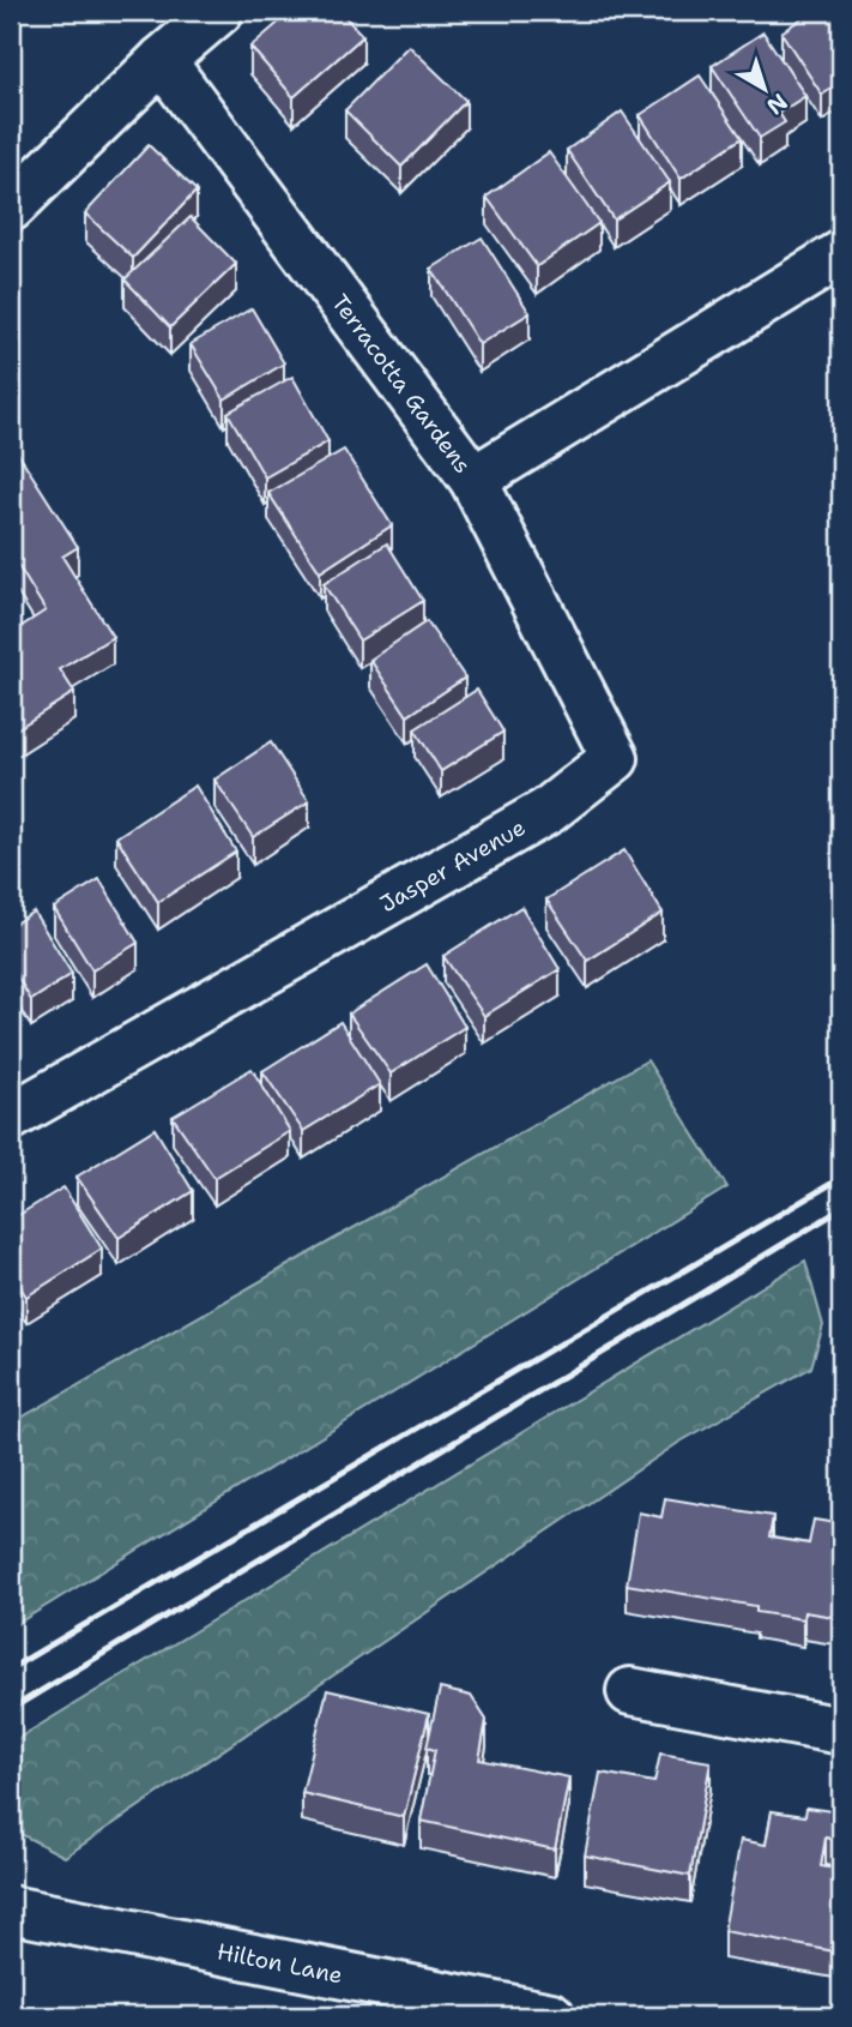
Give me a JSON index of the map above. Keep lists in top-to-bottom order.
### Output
{
  "streets": {
    "street": ["Terracotta Gardens", "Jasper Avenue", "Hilton Lane"]
  },
  "crossings": [
    ["Terracotta Gardens", "Jasper Avenue"]
  ],
  "north": "bottom right"
}
